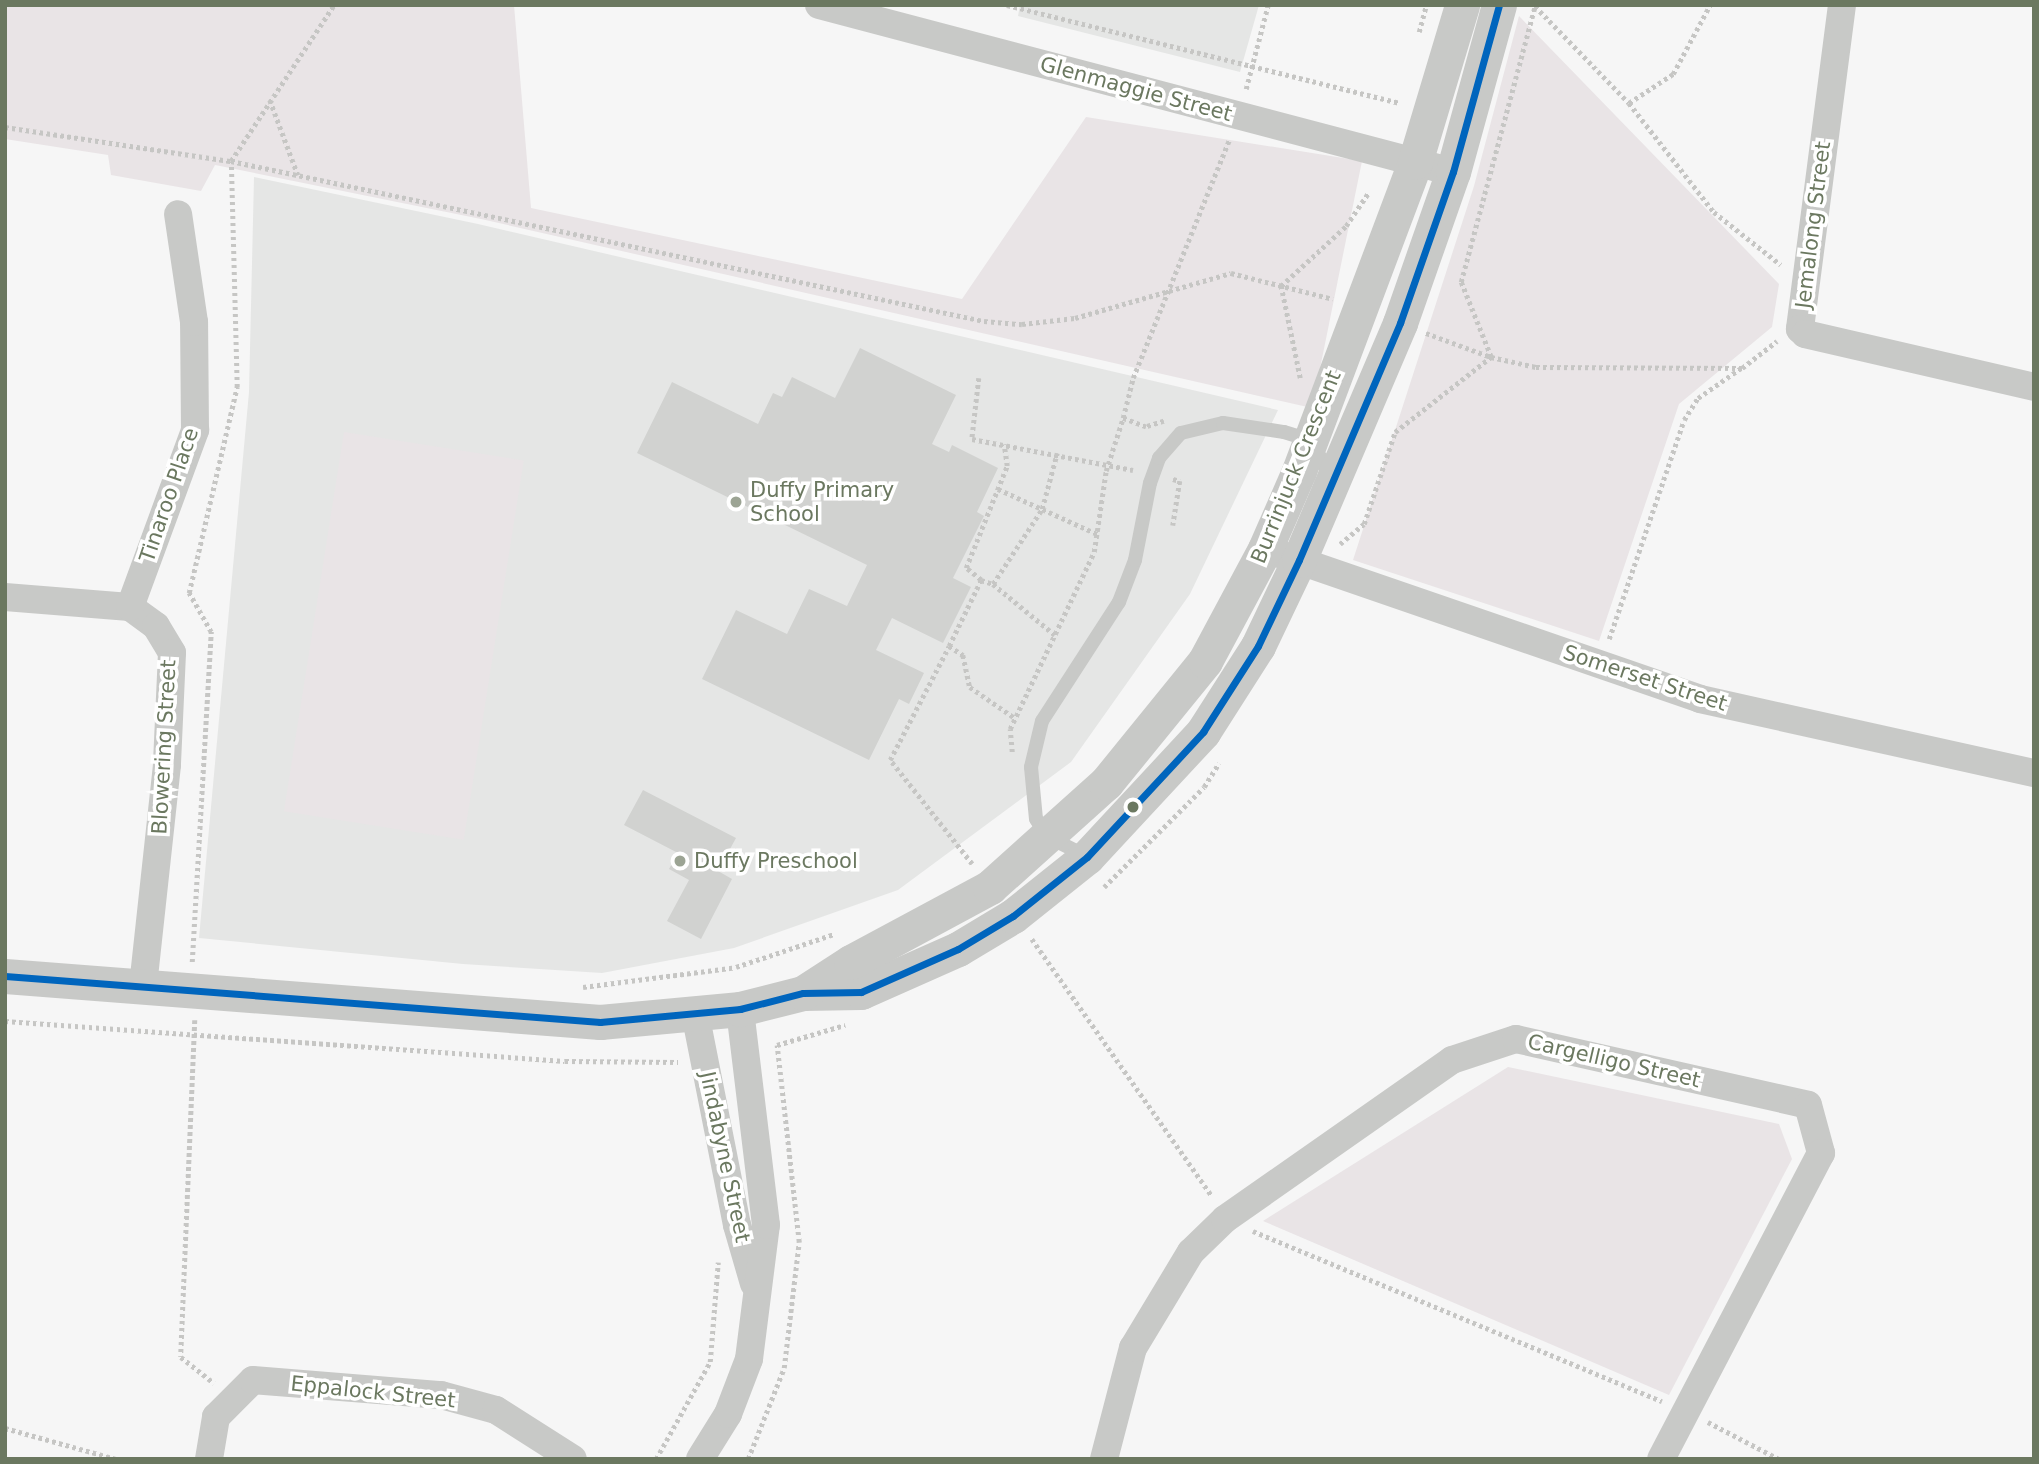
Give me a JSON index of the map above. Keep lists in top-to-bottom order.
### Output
{
  "streets": {
    "street": [
      "Glenmaggie Street",
      "Jemalong Street",
      "Burrinjuck Crescent",
      "Tinaroo Place",
      "Somerset Street",
      "Blowering Street",
      "Cargelligo Street",
      "Jindabyne Street",
      "Eppalock Street"
    ]
  },
  "crossings": [
    ["Glenmaggie Street", "Burrinjuck Crescent"],
    ["Burrinjuck Crescent", "Somerset Street"],
    ["Burrinjuck Crescent", "Blowering Street"],
    ["Burrinjuck Crescent", "Jindabyne Street"],
    ["Tinaroo Place", "Blowering Street"]
  ],
  "places": ["Duffy Primary School", "Duffy Preschool"]
}
